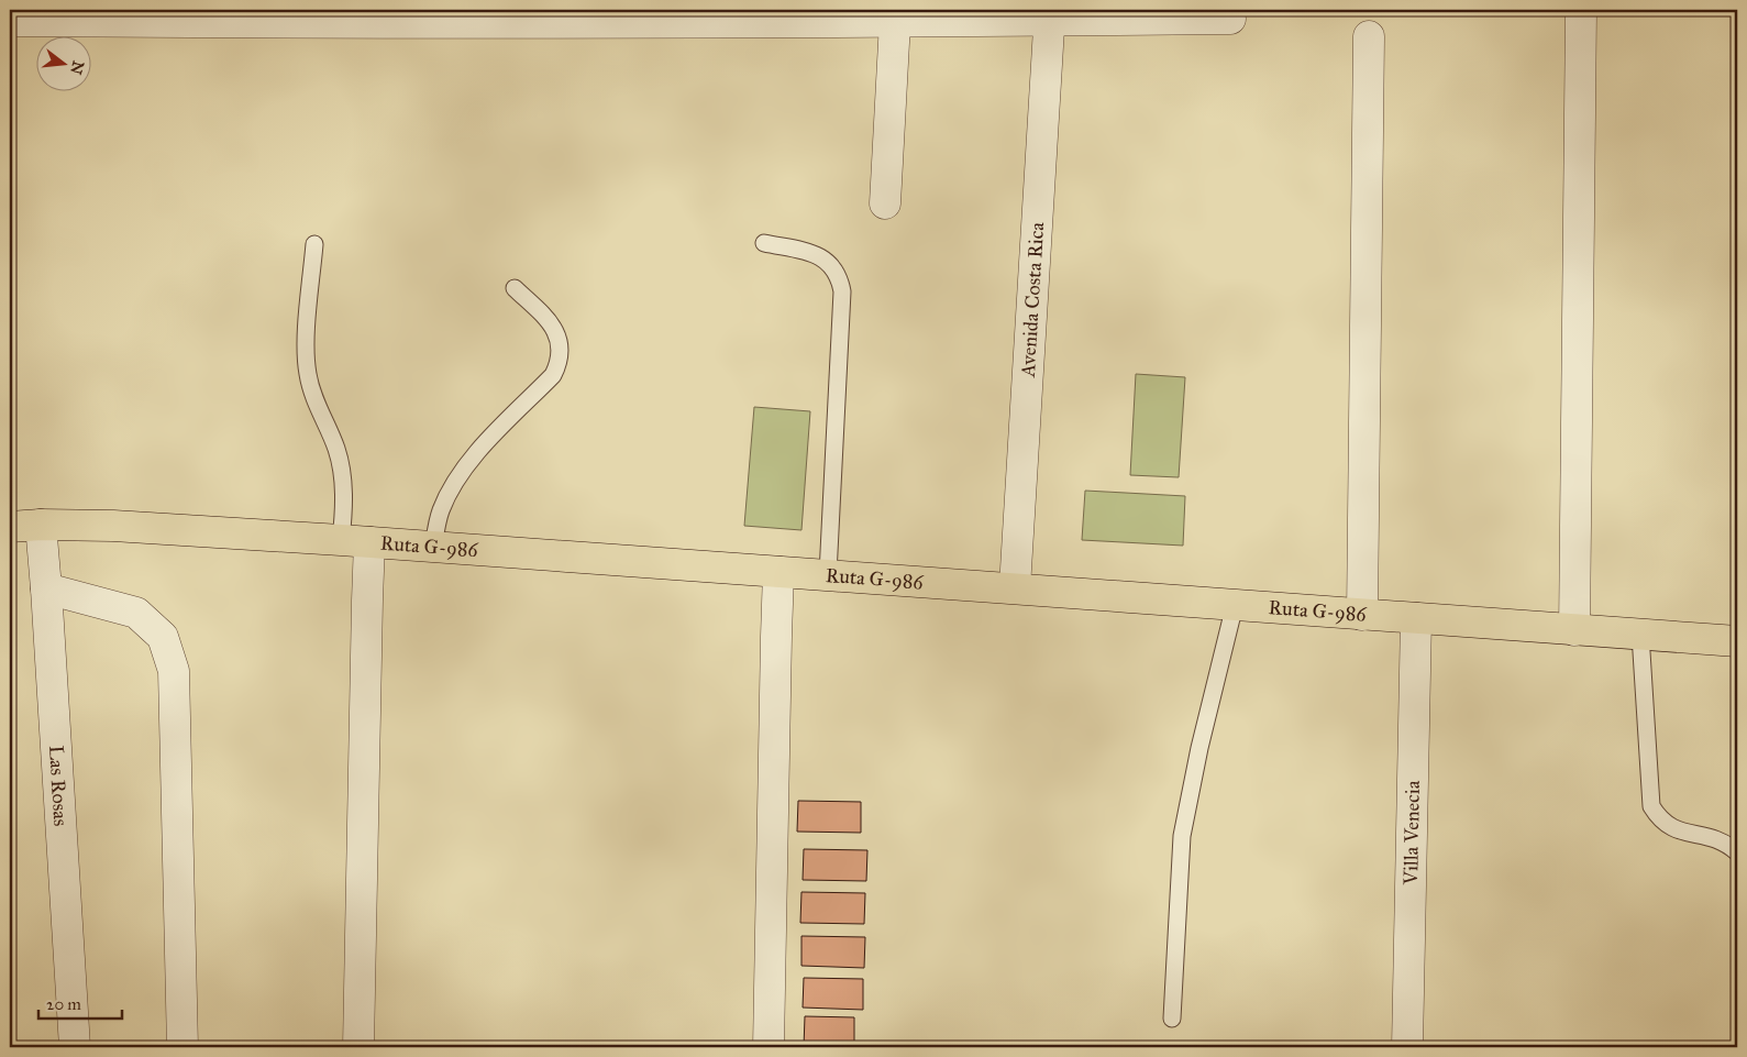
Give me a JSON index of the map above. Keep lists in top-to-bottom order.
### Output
{
  "streets": {
    "main road": ["Ruta G-986"],
    "street": ["Avenida Costa Rica", "Las Rosas", "Villa Venecia"]
  },
  "crossings": [
    ["Avenida Costa Rica", "Ruta G-986"],
    ["Ruta G-986", "Las Rosas"],
    ["Ruta G-986", "Villa Venecia"]
  ],
  "scale_bar": "20 m",
  "north": "right"
}
